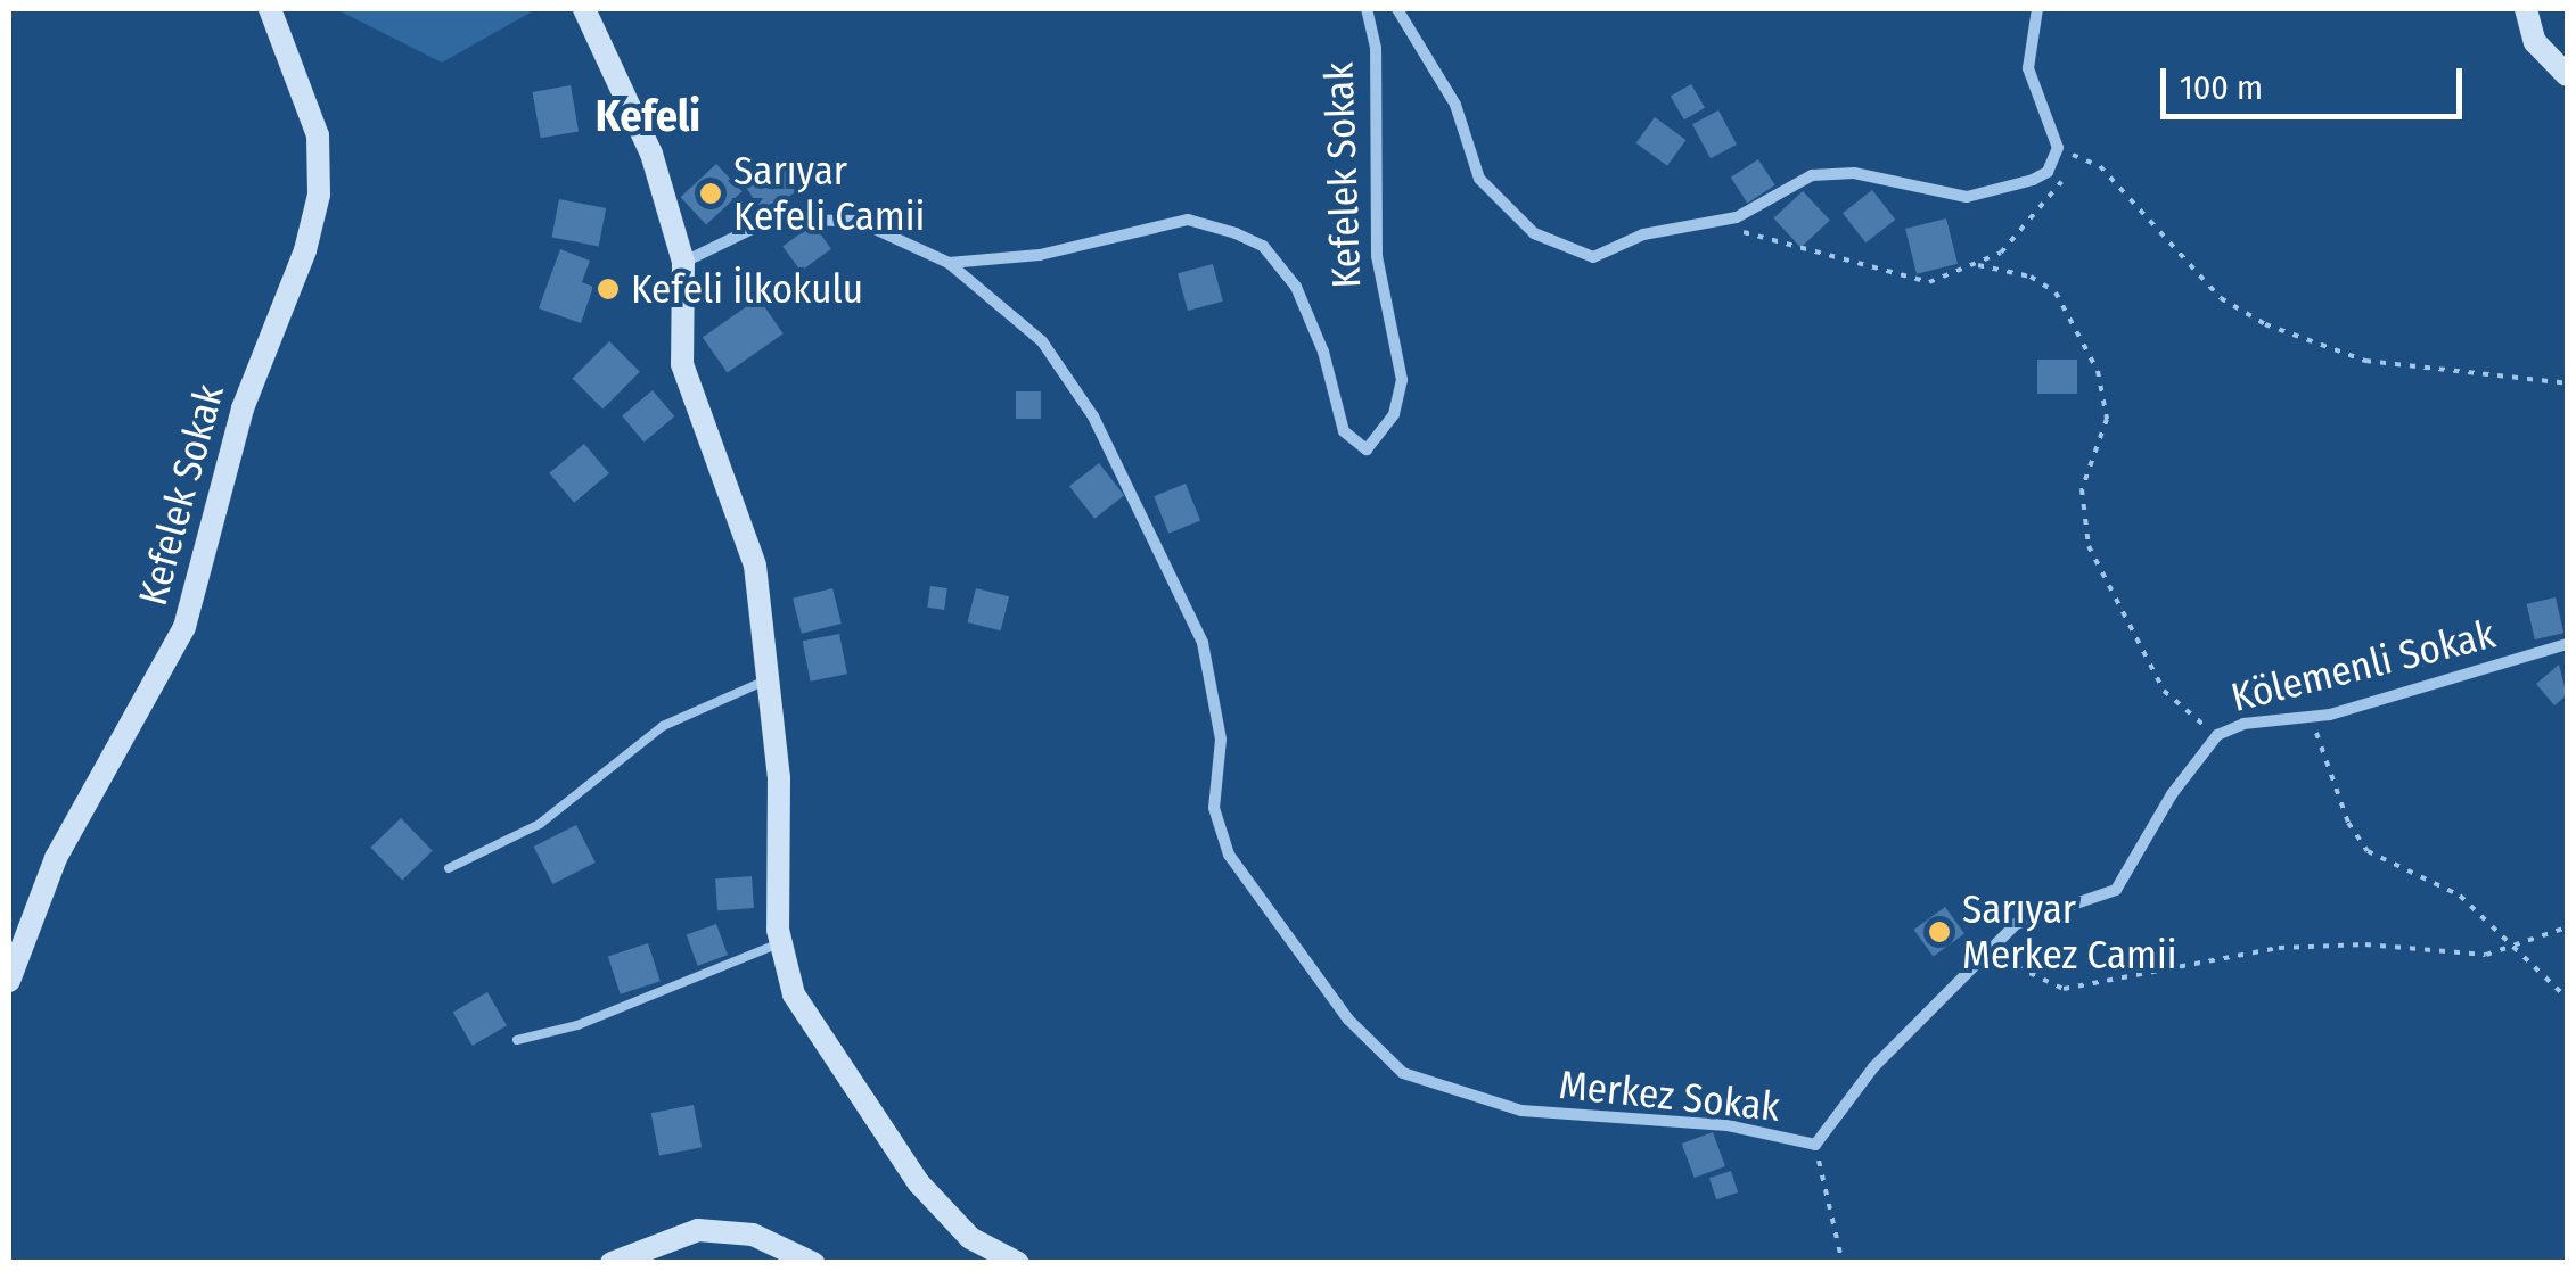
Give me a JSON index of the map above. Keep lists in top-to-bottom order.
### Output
{
  "streets": {
    "street": ["Kefelek Sokak", "Kölemenli Sokak", "Merkez Sokak"]
  },
  "crossings": [
    ["Kefelek Sokak", "Merkez Sokak"],
    ["Kölemenli Sokak", "Merkez Sokak"]
  ],
  "districts": ["Kefeli"],
  "places": ["Sarıyar Kefeli Camii", "Kefeli İlkokulu", "Sarıyar Merkez Camii"],
  "scale_bar": "100 m"
}
